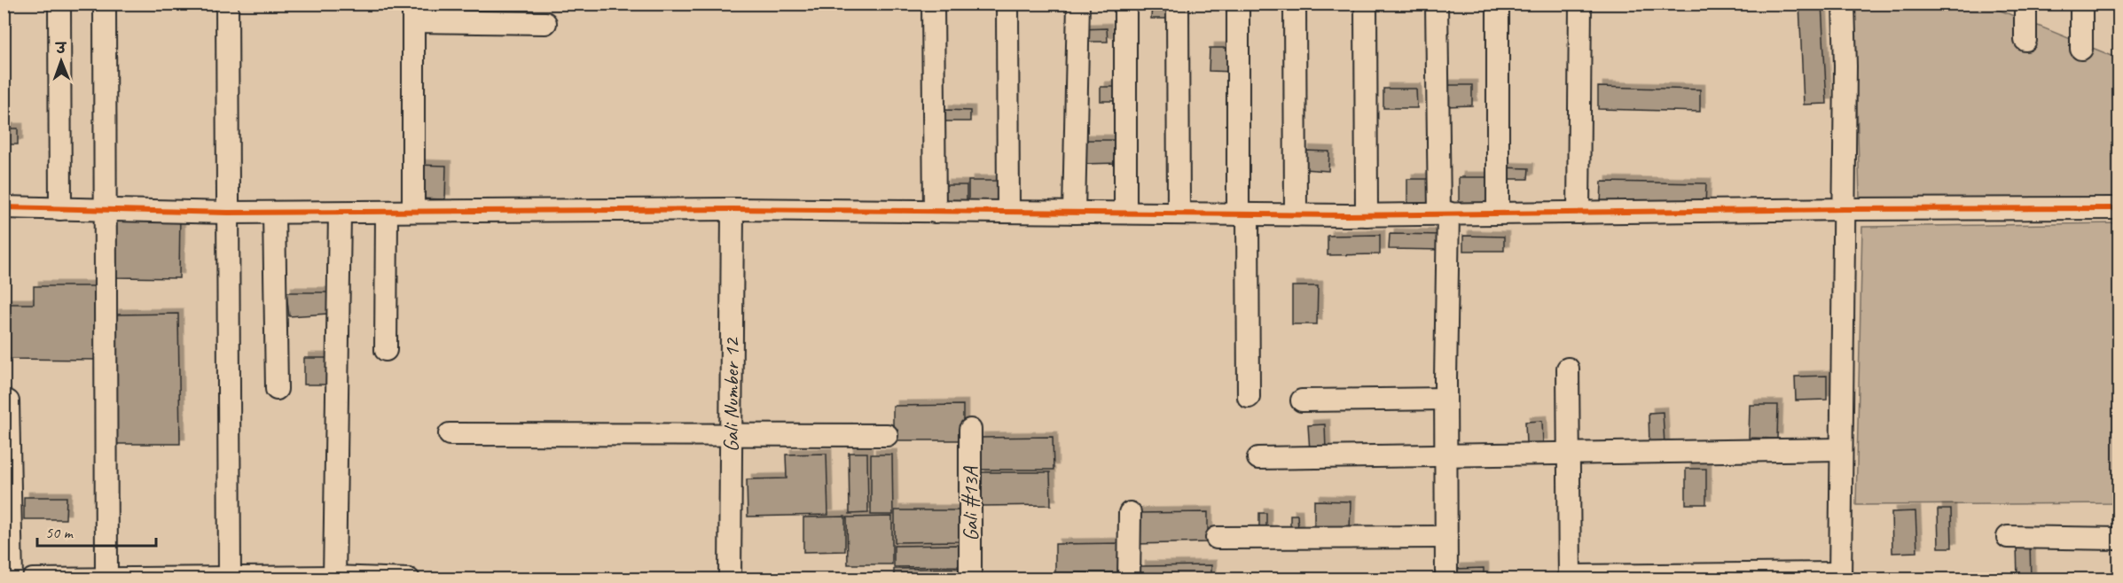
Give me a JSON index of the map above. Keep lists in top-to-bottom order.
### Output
{
  "streets": {
    "street": ["Gali Number 12", "Gali #13A"]
  },
  "scale_bar": "50 m",
  "north": "top"
}
